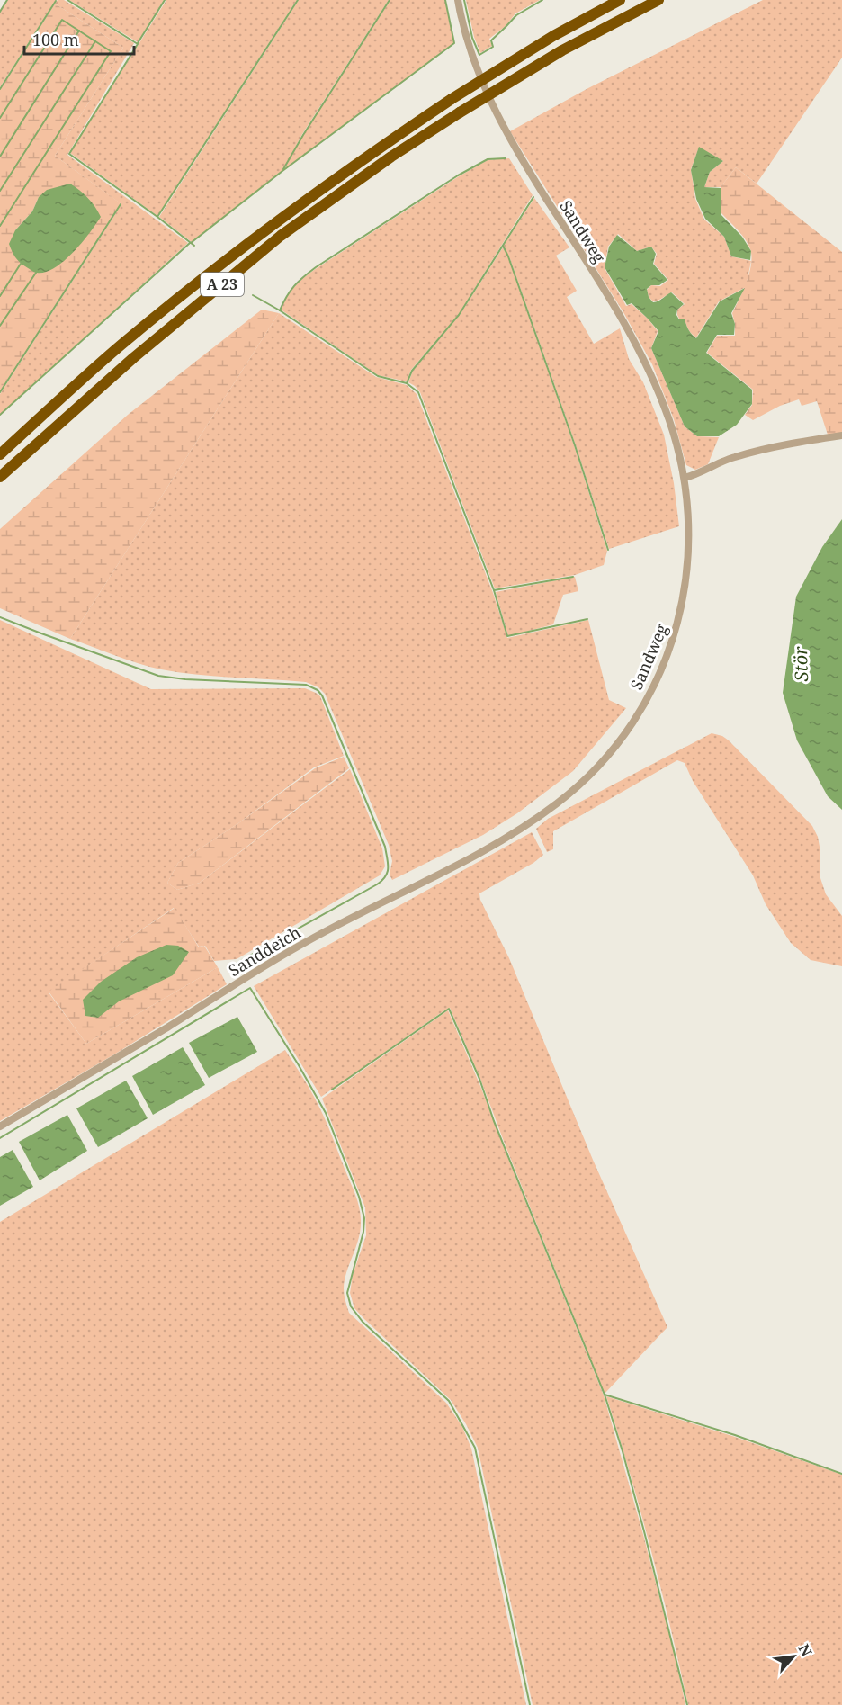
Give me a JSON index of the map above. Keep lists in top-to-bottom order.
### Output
{
  "streets": {
    "highway": ["A 23"],
    "street": ["Sandweg", "Sanddeich"]
  },
  "crossings": [
    ["Sandweg", "Sanddeich"]
  ],
  "water": ["Stör"],
  "scale_bar": "100 m",
  "north": "top right"
}
